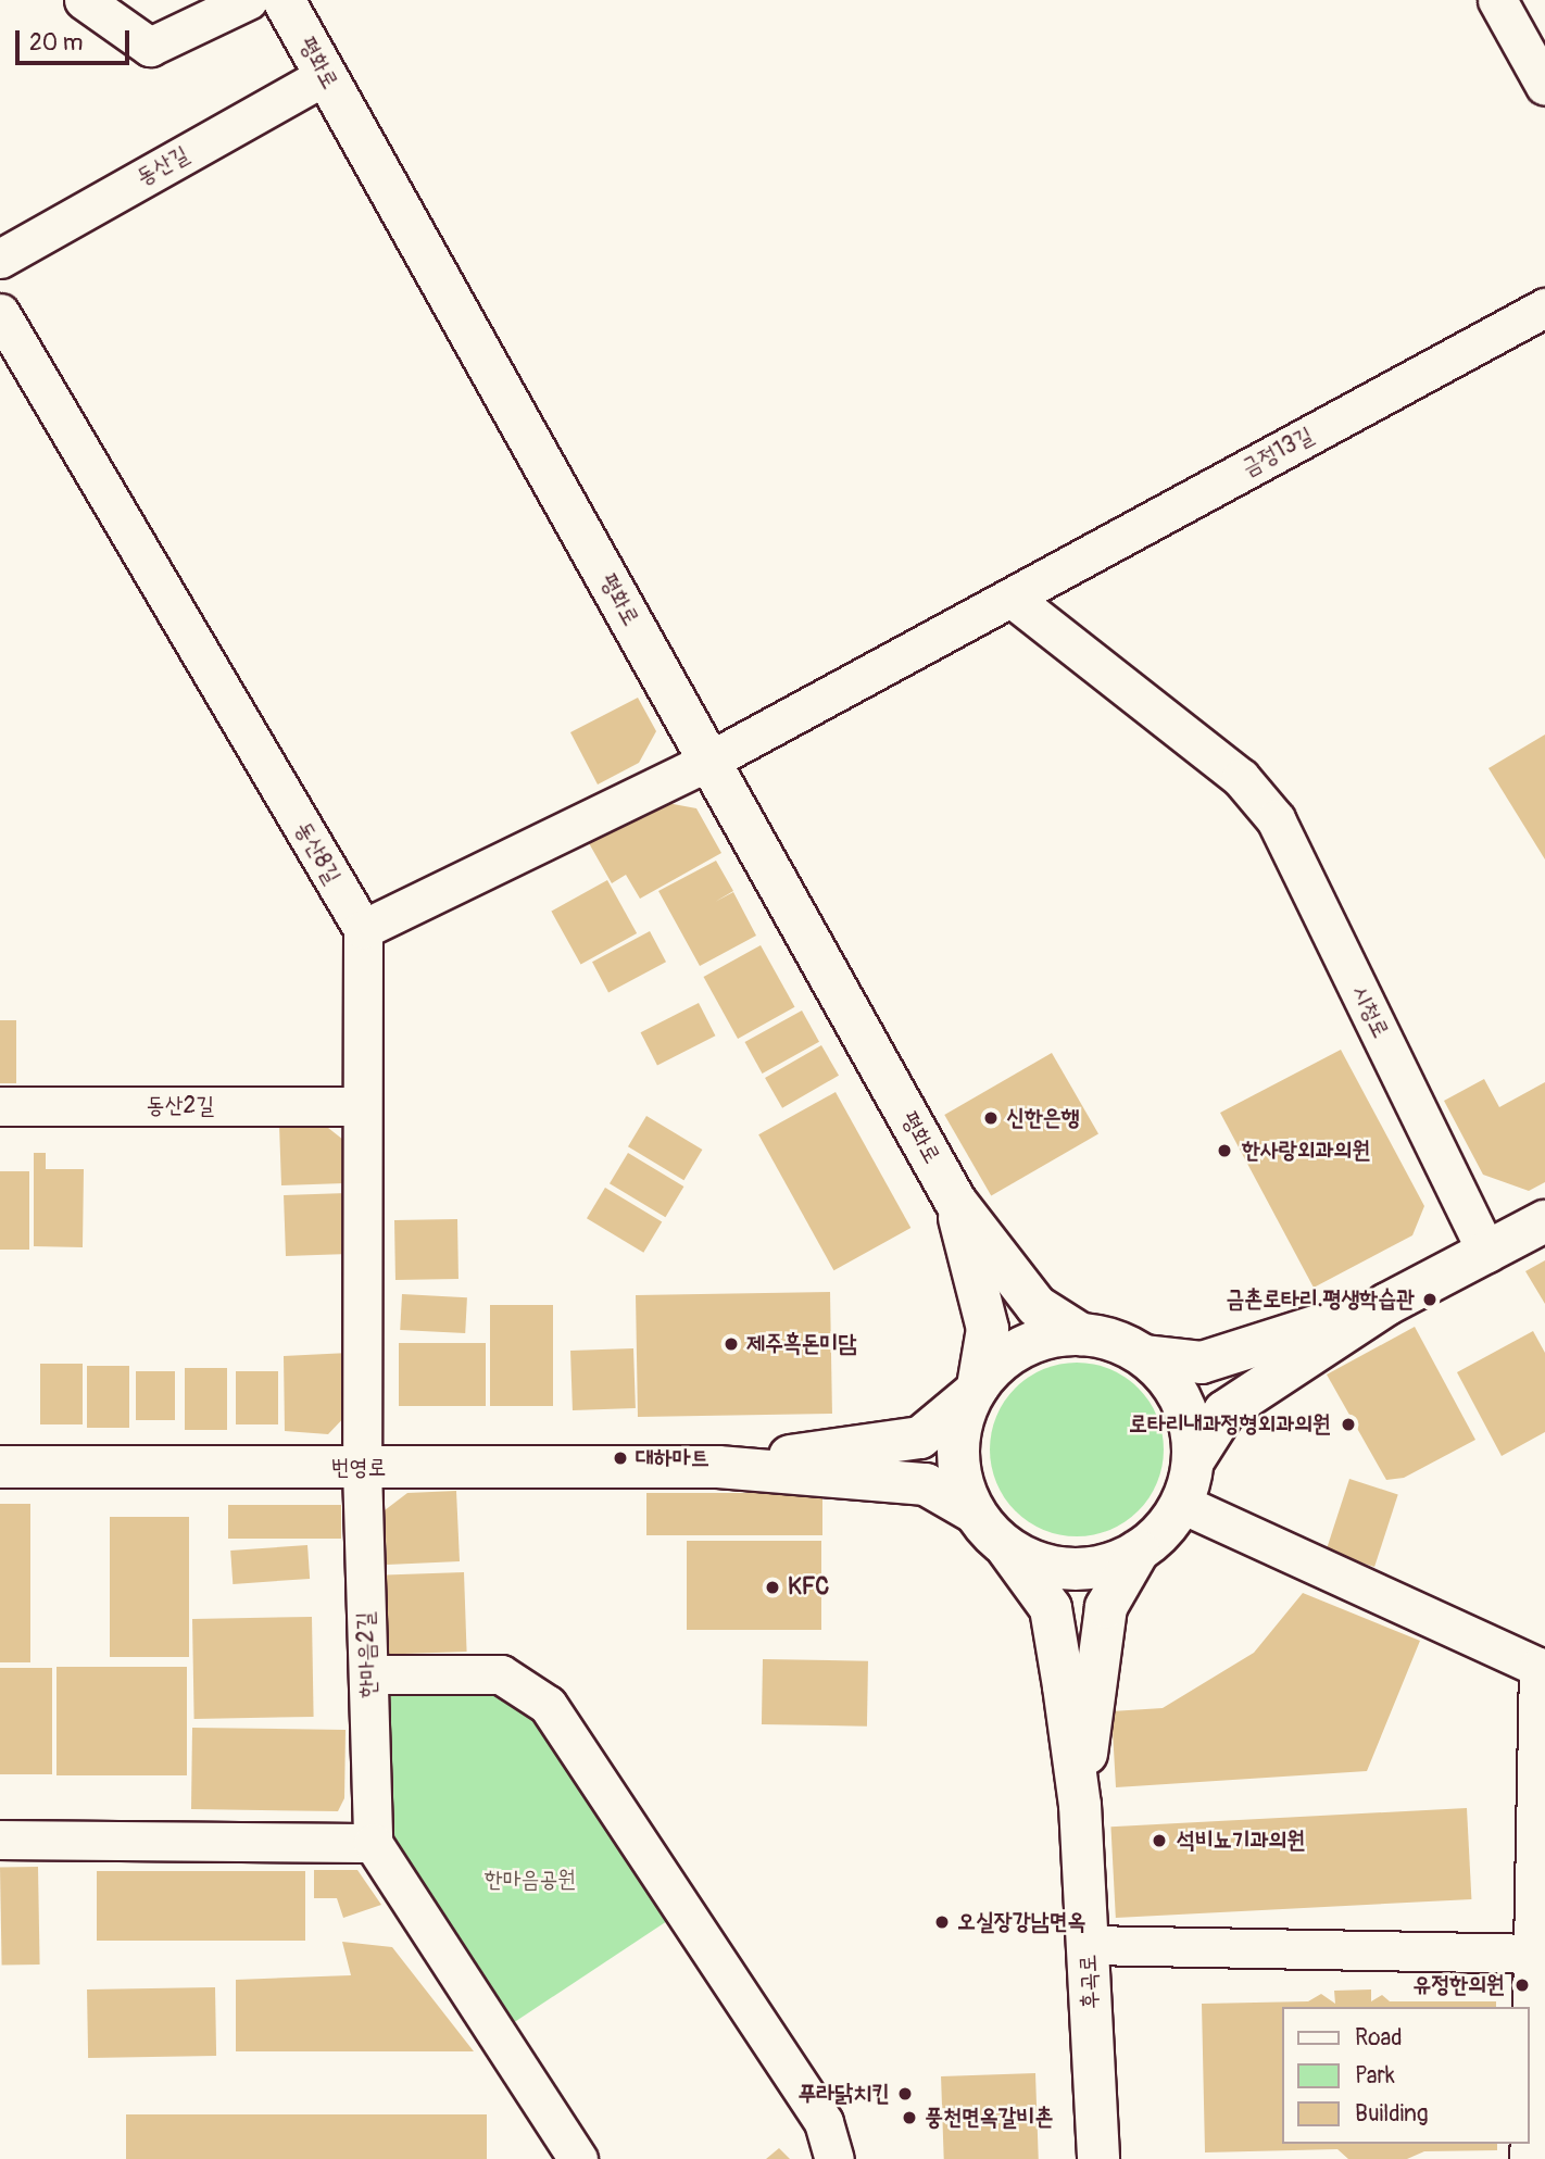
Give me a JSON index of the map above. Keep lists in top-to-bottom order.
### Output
{
  "streets": {
    "street": [
      "평화로",
      "동산길",
      "금정13길",
      "동산8길",
      "시청로",
      "동산2길",
      "번영로",
      "한마음2길",
      "후곡로"
    ]
  },
  "crossings": [
    ["평화로", "동산길"],
    ["평화로", "금정13길"],
    ["금정13길", "동산8길"],
    ["금정13길", "시청로"],
    ["번영로", "한마음2길"]
  ],
  "parks": ["한마음공원"],
  "places": [
    "신한은행",
    "한사랑외과의원",
    "금촌로타리.평생학습관",
    "제주흑돈미담",
    "로타리내과정형외과의원",
    "대하마트",
    "KFC",
    "석비뇨기과의원",
    "오실장강남면옥",
    "유정한의원",
    "푸라닭치킨",
    "풍천면옥갈비촌"
  ],
  "legend": ["Road", "Park", "Building"],
  "scale_bar": "20 m"
}
